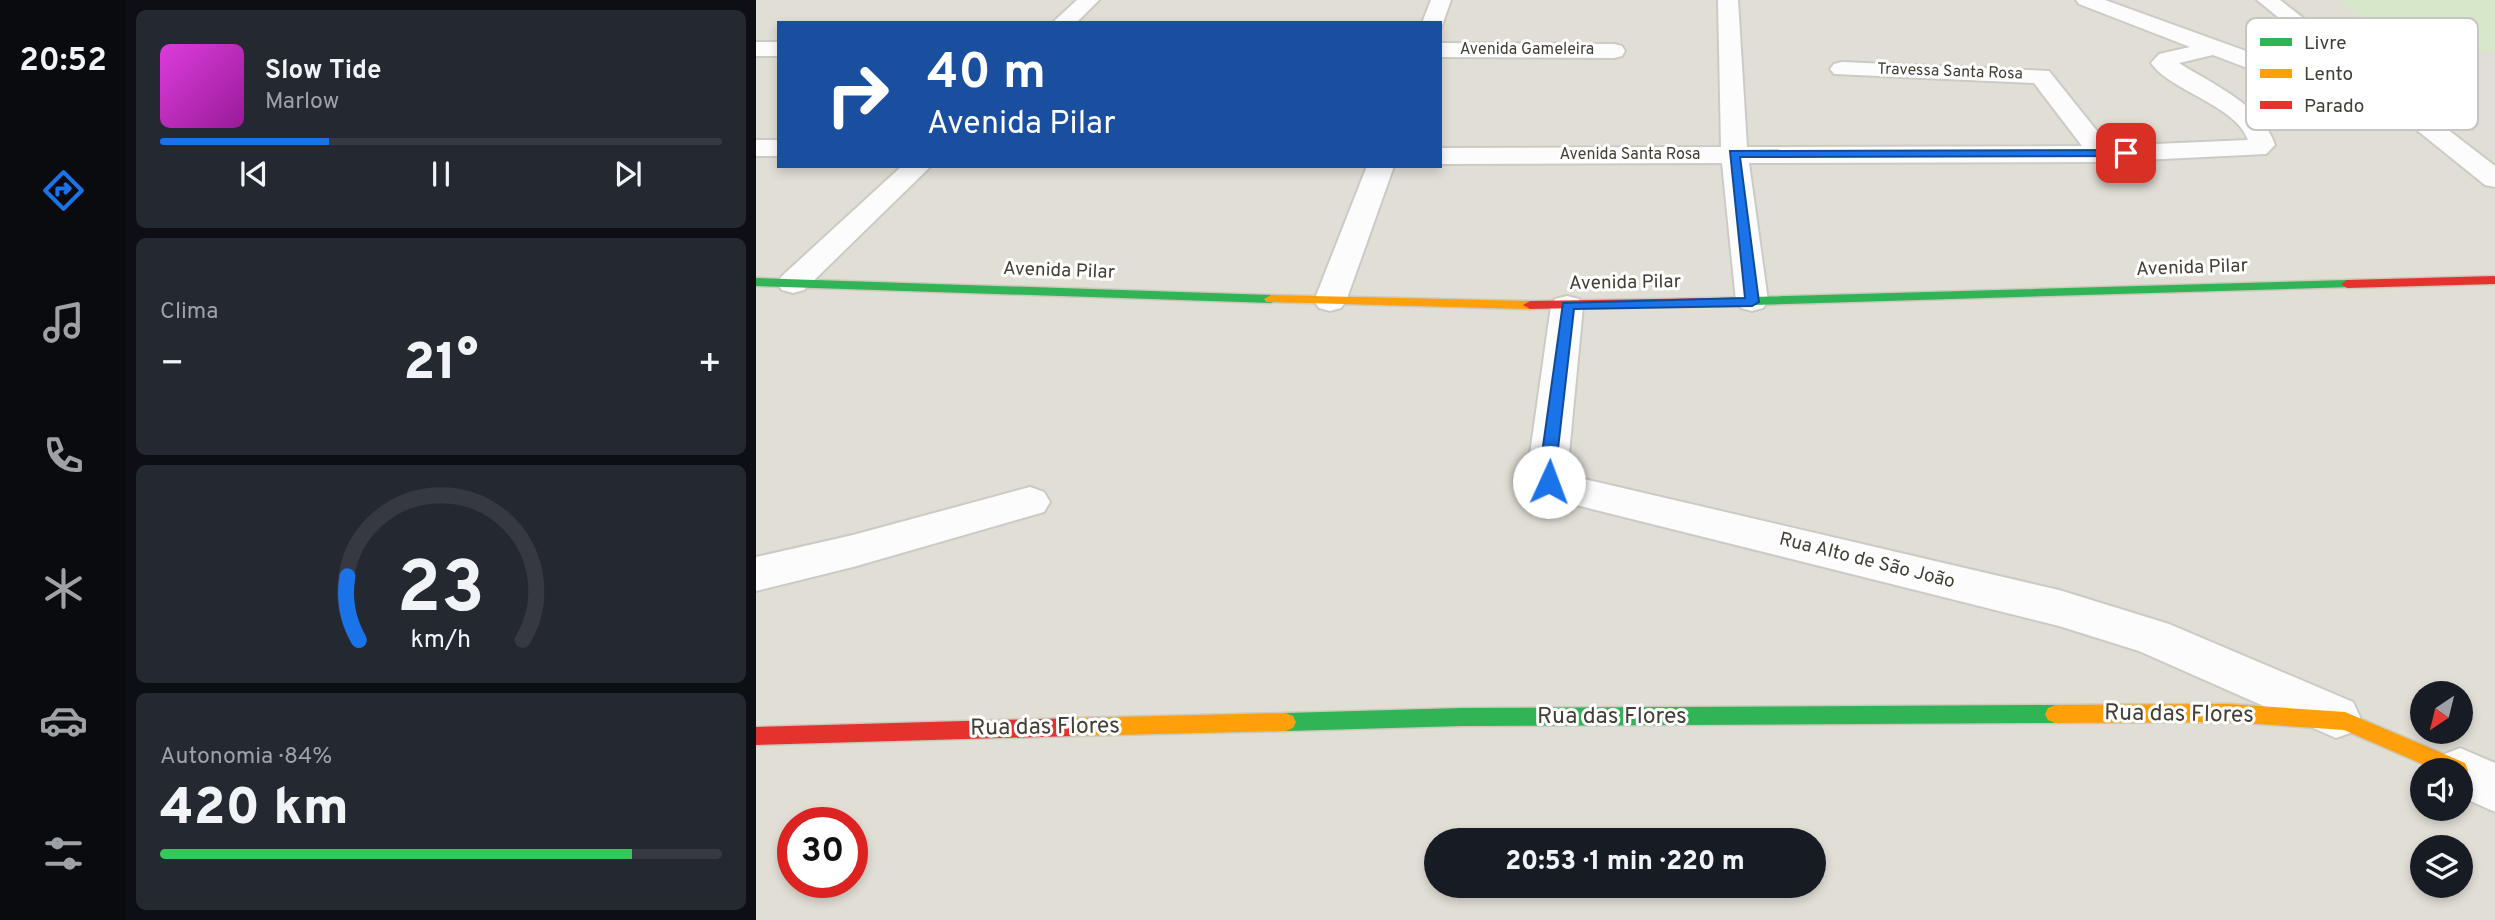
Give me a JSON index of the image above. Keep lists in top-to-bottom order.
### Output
{
  "streets": {
    "street": [
      "Avenida Gameleira",
      "Travessa Santa Rosa",
      "Avenida Santa Rosa",
      "Avenida Pilar",
      "Rua Alto de São João",
      "Rua das Flores"
    ]
  },
  "crossings": [
    ["Travessa Santa Rosa", "Avenida Santa Rosa"],
    ["Avenida Pilar", "Rua Alto de São João"],
    ["Rua Alto de São João", "Rua das Flores"]
  ],
  "legend": ["Livre", "Lento", "Parado"],
  "north": "bottom left",
  "page": {
    "tabs": "20:52",
    "turn": ["40 m", "Avenida Pilar"],
    "song": ["Slow Tide", "Marlow"],
    "tile": [
      "Clima",
      ["Autonomia · 84%", "420 km"]
    ],
    "heat": ["−", "21°", "+"],
    "limit": "30",
    "trip": "20:53 · 1 min · 220 m",
    "gauge": ["23", "km/h"]
  }
}
